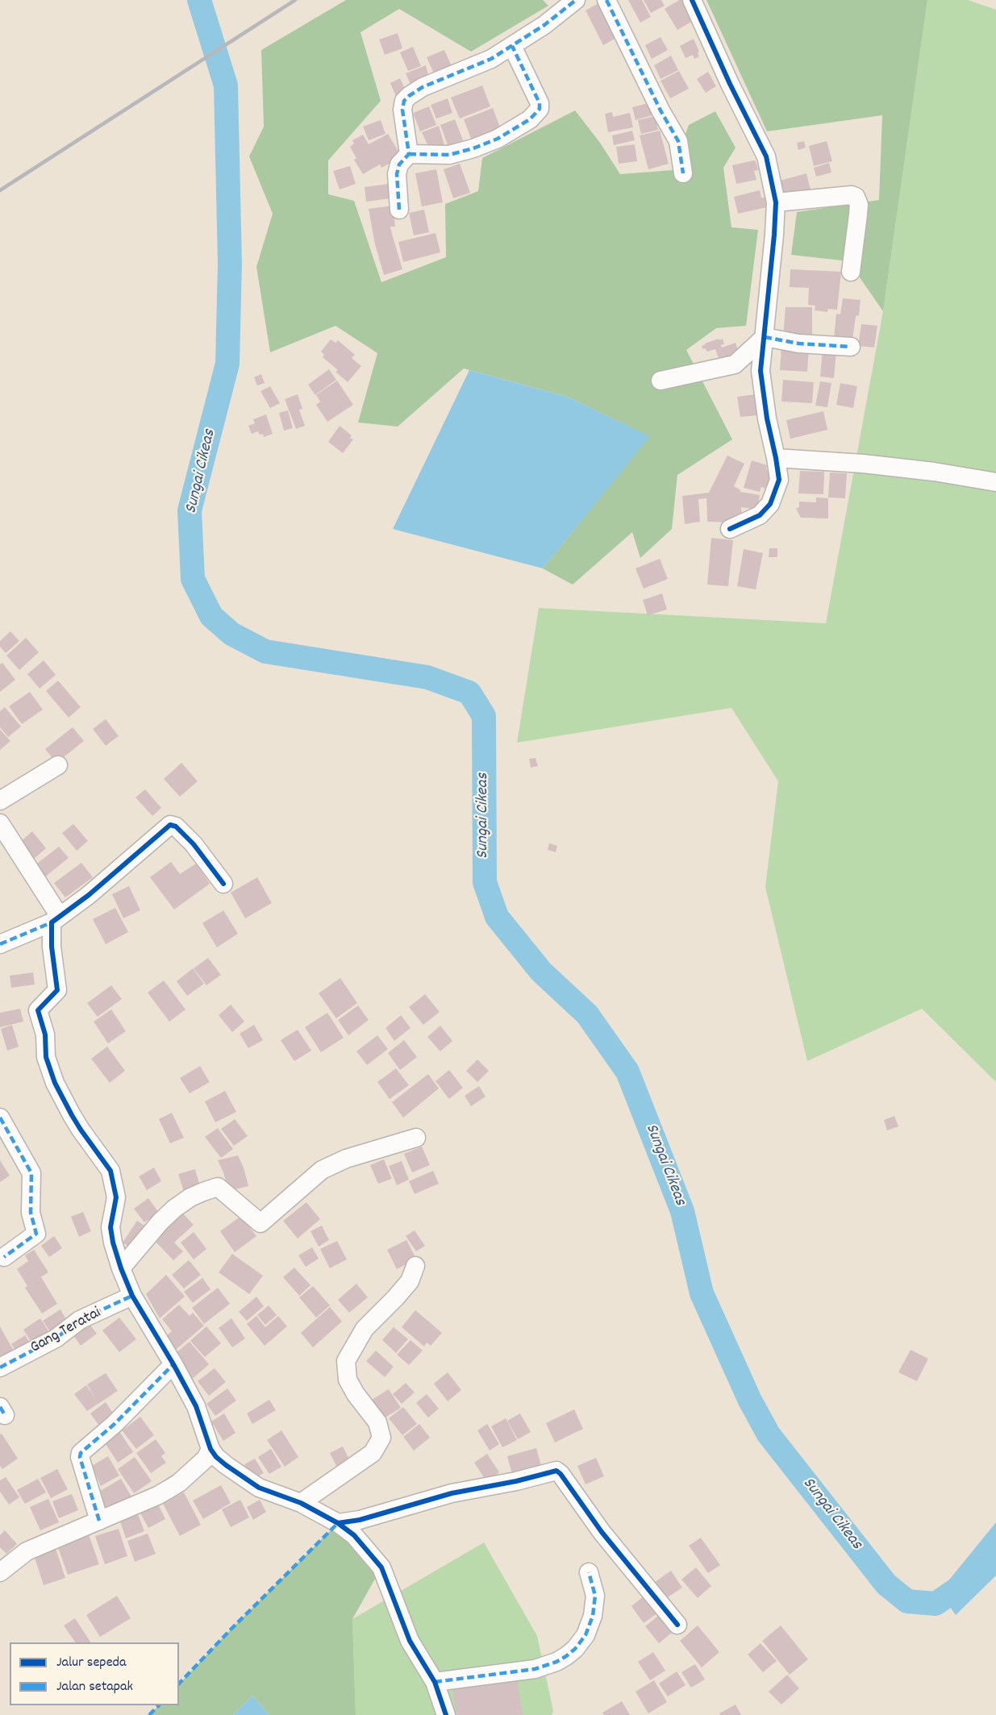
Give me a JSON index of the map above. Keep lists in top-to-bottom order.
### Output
{
  "streets": {
    "street": ["Gang Teratai"]
  },
  "water": ["Sungai Cikeas"],
  "legend": ["Jalur sepeda", "Jalan setapak"]
}
